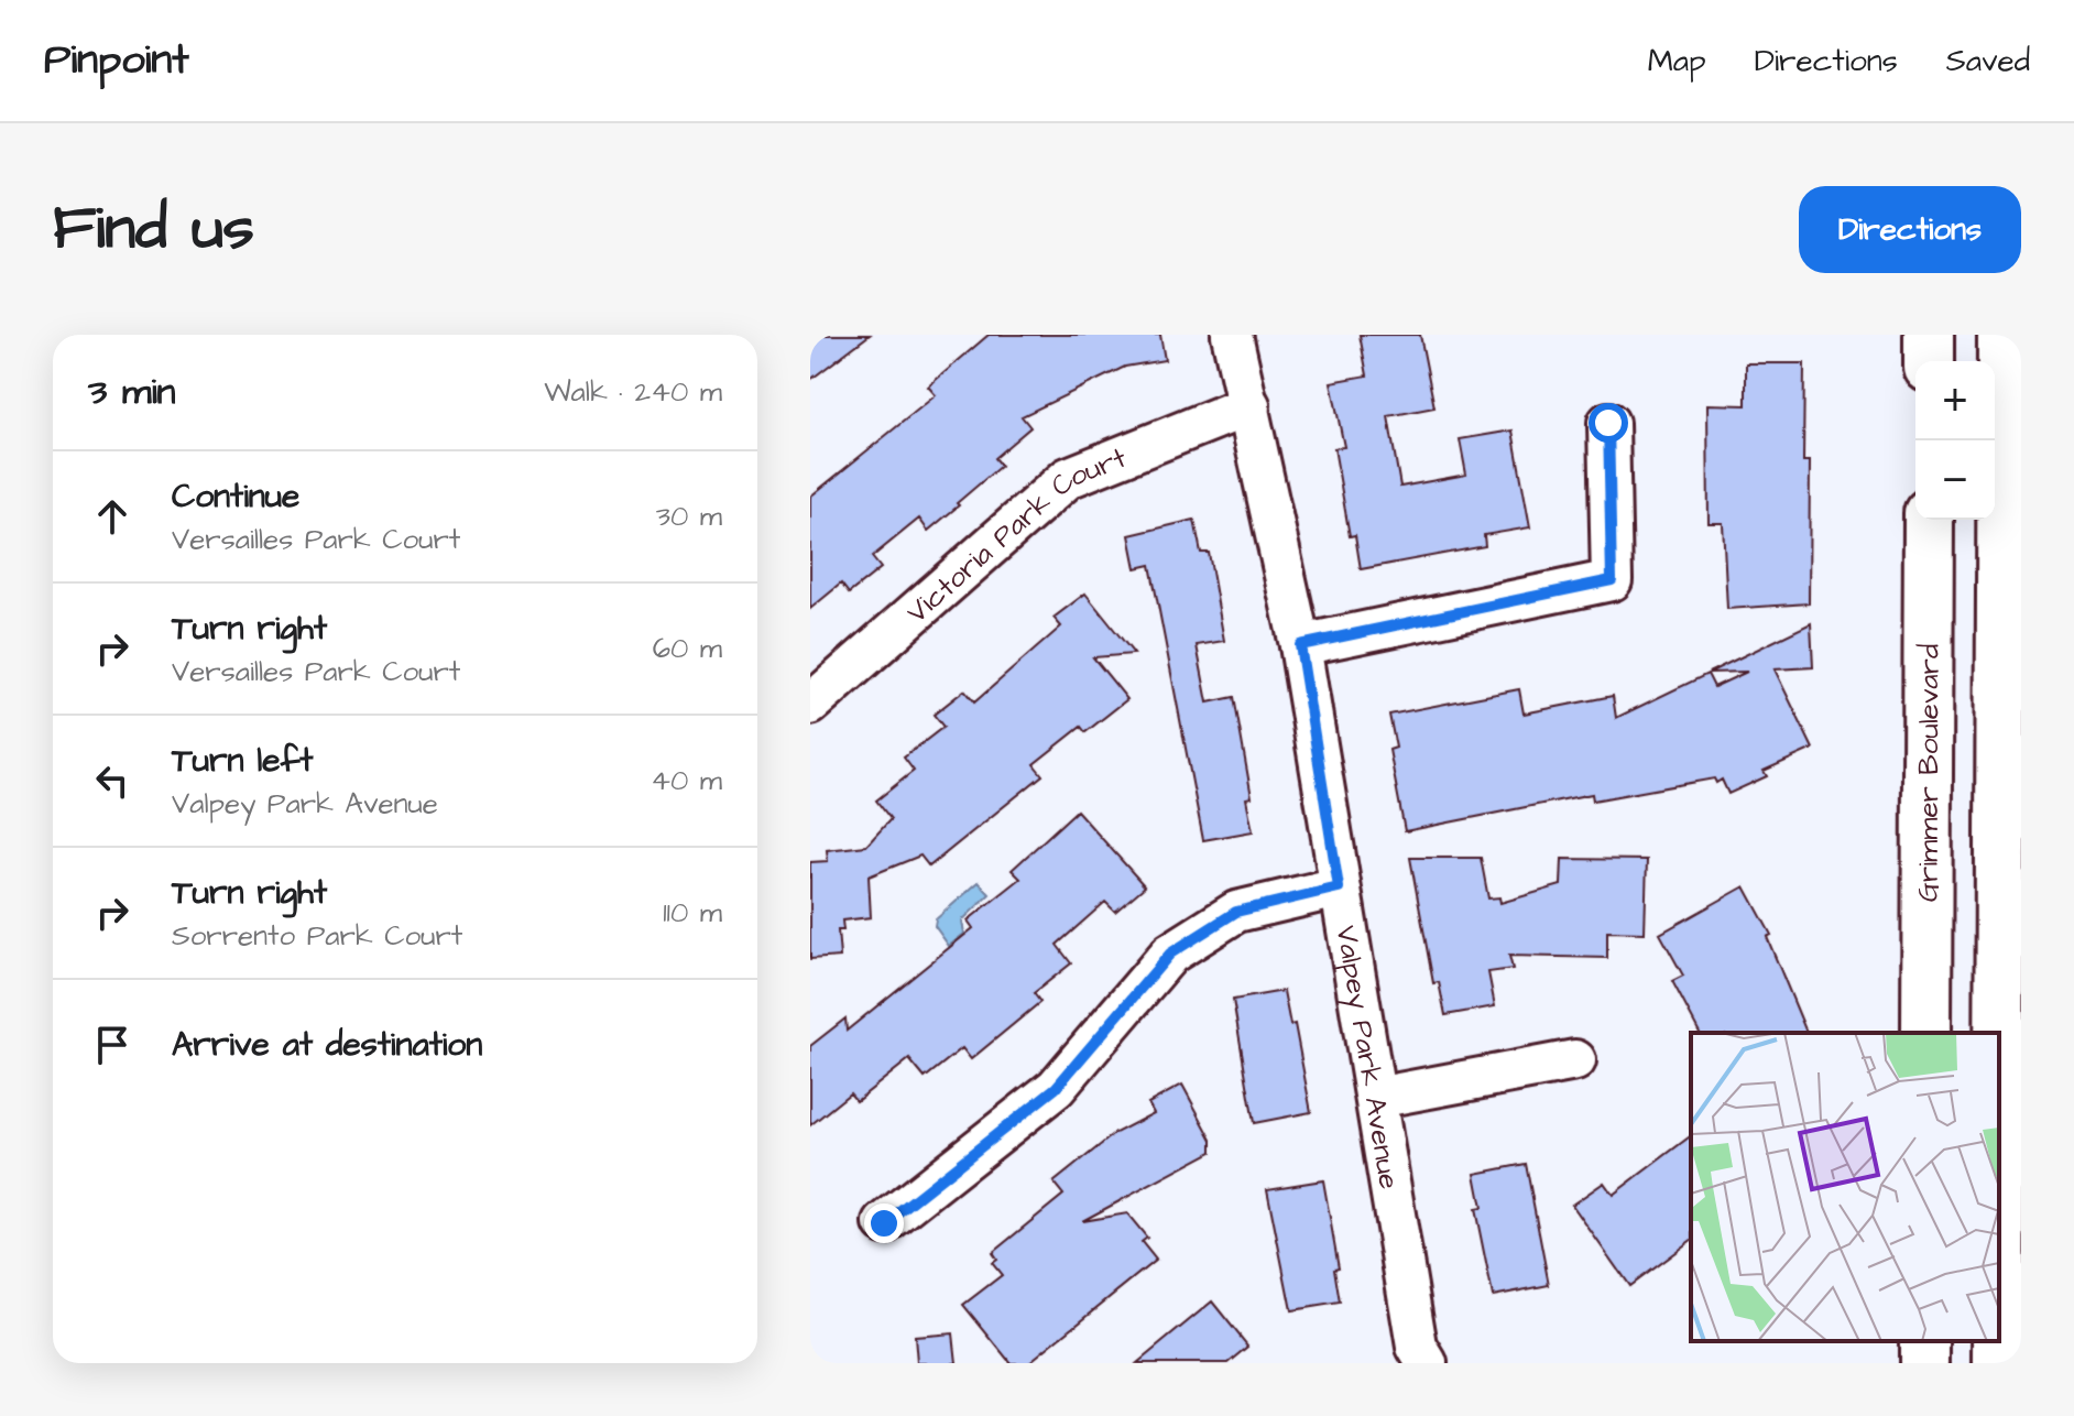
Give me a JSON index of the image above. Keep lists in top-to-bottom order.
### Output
{
  "streets": {
    "main road": ["Grimmer Boulevard"],
    "street": ["Victoria Park Court", "Valpey Park Avenue"]
  },
  "crossings": [
    ["Victoria Park Court", "Valpey Park Avenue"]
  ],
  "page": {
    "header": "Pinpoint",
    "nav": ["Map", "Directions", "Saved"],
    "title": "Find us",
    "buttons": "Directions",
    "heading": ["3 min", "Walk · 240 m"],
    "map_buttons": ["+", "−"],
    "list": [
      ["Continue", "Versailles Park Court", "30 m"],
      ["Turn right", "Versailles Park Court", "60 m"],
      ["Turn left", "Valpey Park Avenue", "40 m"],
      ["Turn right", "Sorrento Park Court", "110 m"],
      "Arrive at destination"
    ]
  }
}
